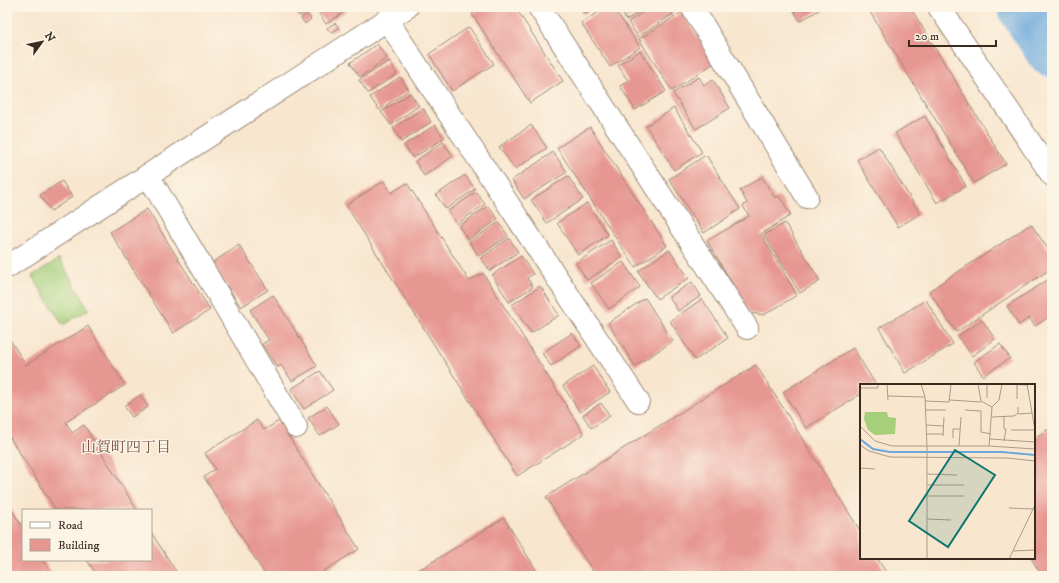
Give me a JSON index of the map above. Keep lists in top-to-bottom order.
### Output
{
  "districts": ["山賀町四丁目"],
  "legend": ["Road", "Building"],
  "scale_bar": "20 m",
  "north": "top right"
}
